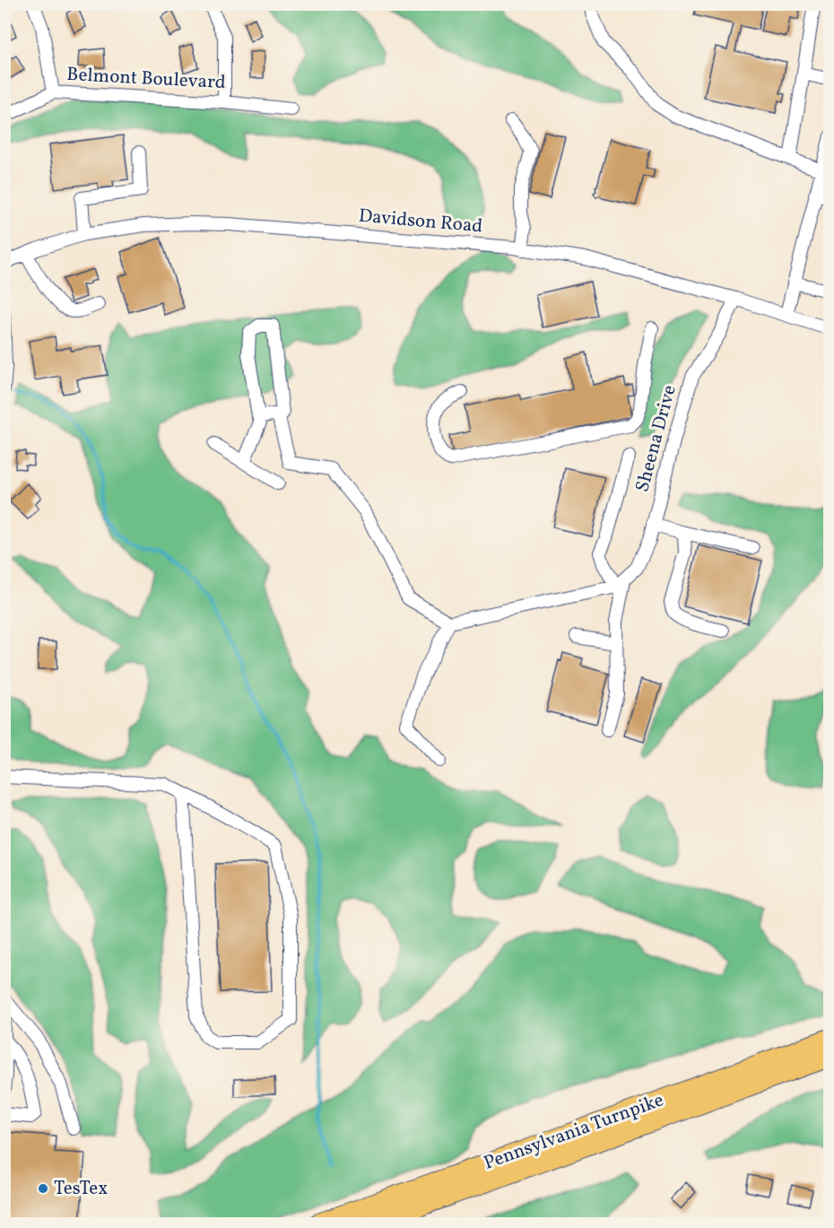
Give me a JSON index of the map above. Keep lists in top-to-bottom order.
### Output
{
  "streets": {
    "highway": ["Pennsylvania Turnpike"],
    "street": ["Belmont Boulevard", "Davidson Road", "Sheena Drive"]
  },
  "crossings": [
    ["Davidson Road", "Sheena Drive"]
  ],
  "places": ["TesTex"]
}
